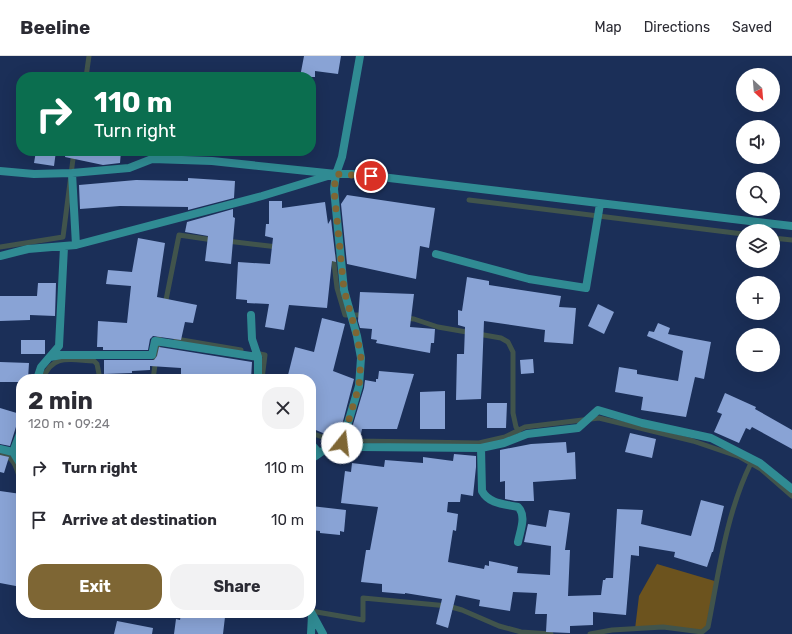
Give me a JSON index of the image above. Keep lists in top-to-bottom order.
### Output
{
  "north": "bottom right",
  "page": {
    "header": "Beeline",
    "nav": ["Map", "Directions", "Saved"],
    "map_buttons": ["+", "−"],
    "turn": ["110 m", "Turn right"],
    "heading": ["2 min", "120 m · 09:24"],
    "list": [
      {
        "name": "Turn right",
        "value": "110 m"
      },
      {
        "name": "Arrive at destination",
        "value": "10 m"
      }
    ],
    "buttons": ["Exit", "Share"]
  }
}
